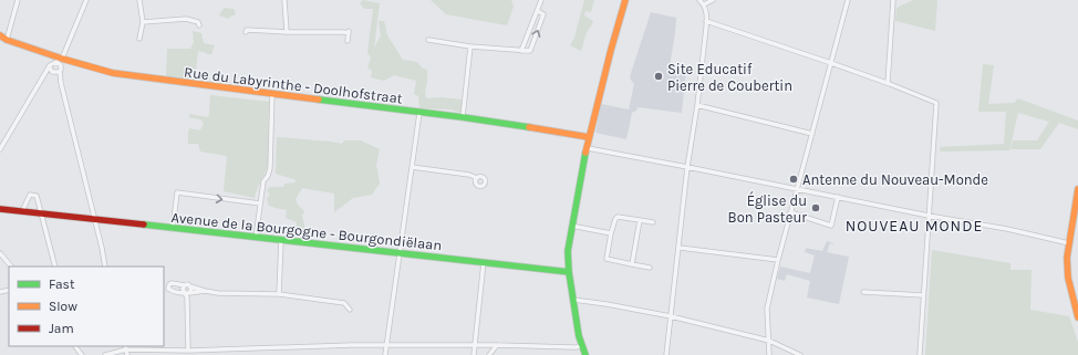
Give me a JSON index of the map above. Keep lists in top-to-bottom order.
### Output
{
  "streets": {
    "street": ["Rue du Labyrinthe - Doolhofstraat", "Avenue de la Bourgogne - Bourgondiëlaan"]
  },
  "districts": ["NOUVEAU MONDE"],
  "places": ["Site Educatif Pierre de Coubertin", "Antenne du Nouveau-Monde", "Église du Bon Pasteur"],
  "legend": ["Fast", "Slow", "Jam"]
}
